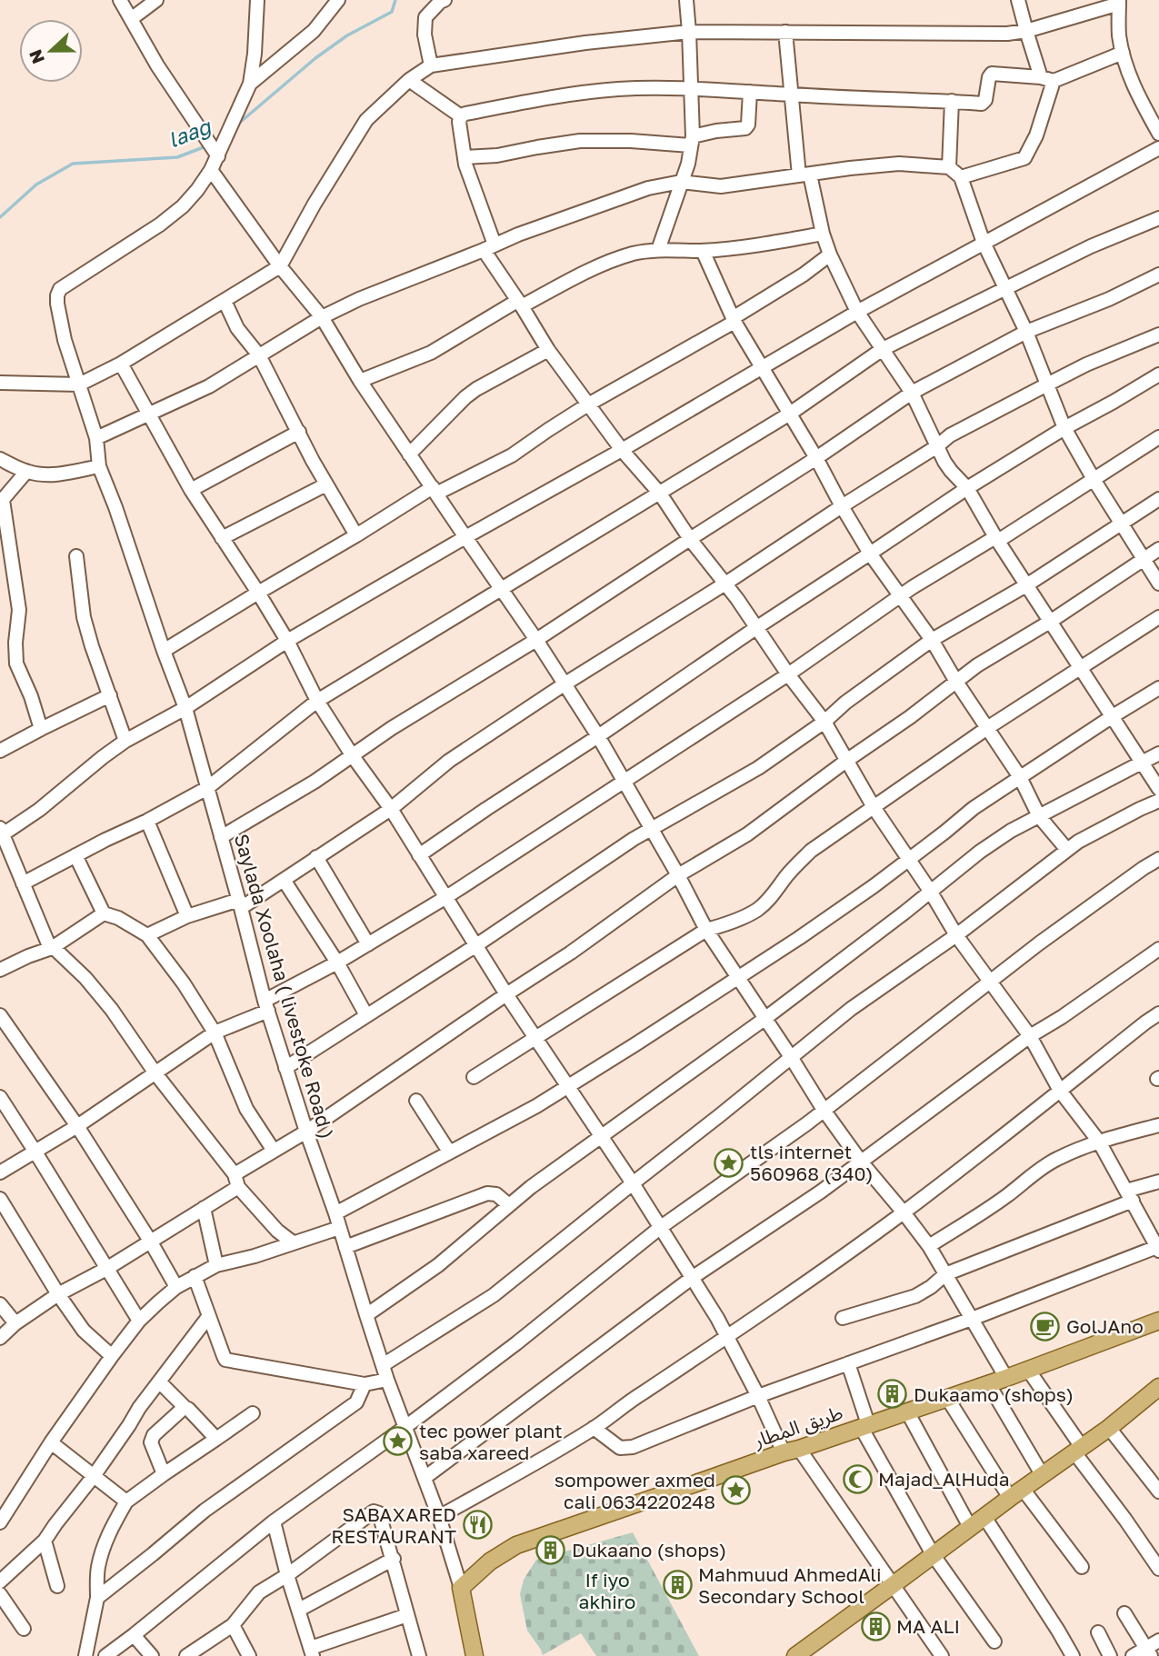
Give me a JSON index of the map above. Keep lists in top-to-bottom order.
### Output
{
  "streets": {
    "main road": ["طريق المطار"],
    "street": ["Saylada Xoolaha ( livestoke Road )"]
  },
  "crossings": [
    ["Saylada Xoolaha ( livestoke Road )", "طريق المطار"]
  ],
  "water": ["laag"],
  "parks": ["If iyo akhiro"],
  "places": {
    "place": ["tls internet 560968 (340)", "tec power plant saba xareed", "sompower axmed cali 0634220248"],
    "cafe": ["GolJAno"],
    "building": [
      "Dukaamo (shops)",
      "Dukaano (shops)",
      "Mahmuud AhmedAli Secondary School",
      "MA ALI"
    ],
    "mosque": ["Majad_AlHuda"],
    "restaurant": ["SABAXARED RESTAURANT"]
  },
  "north": "left"
}
